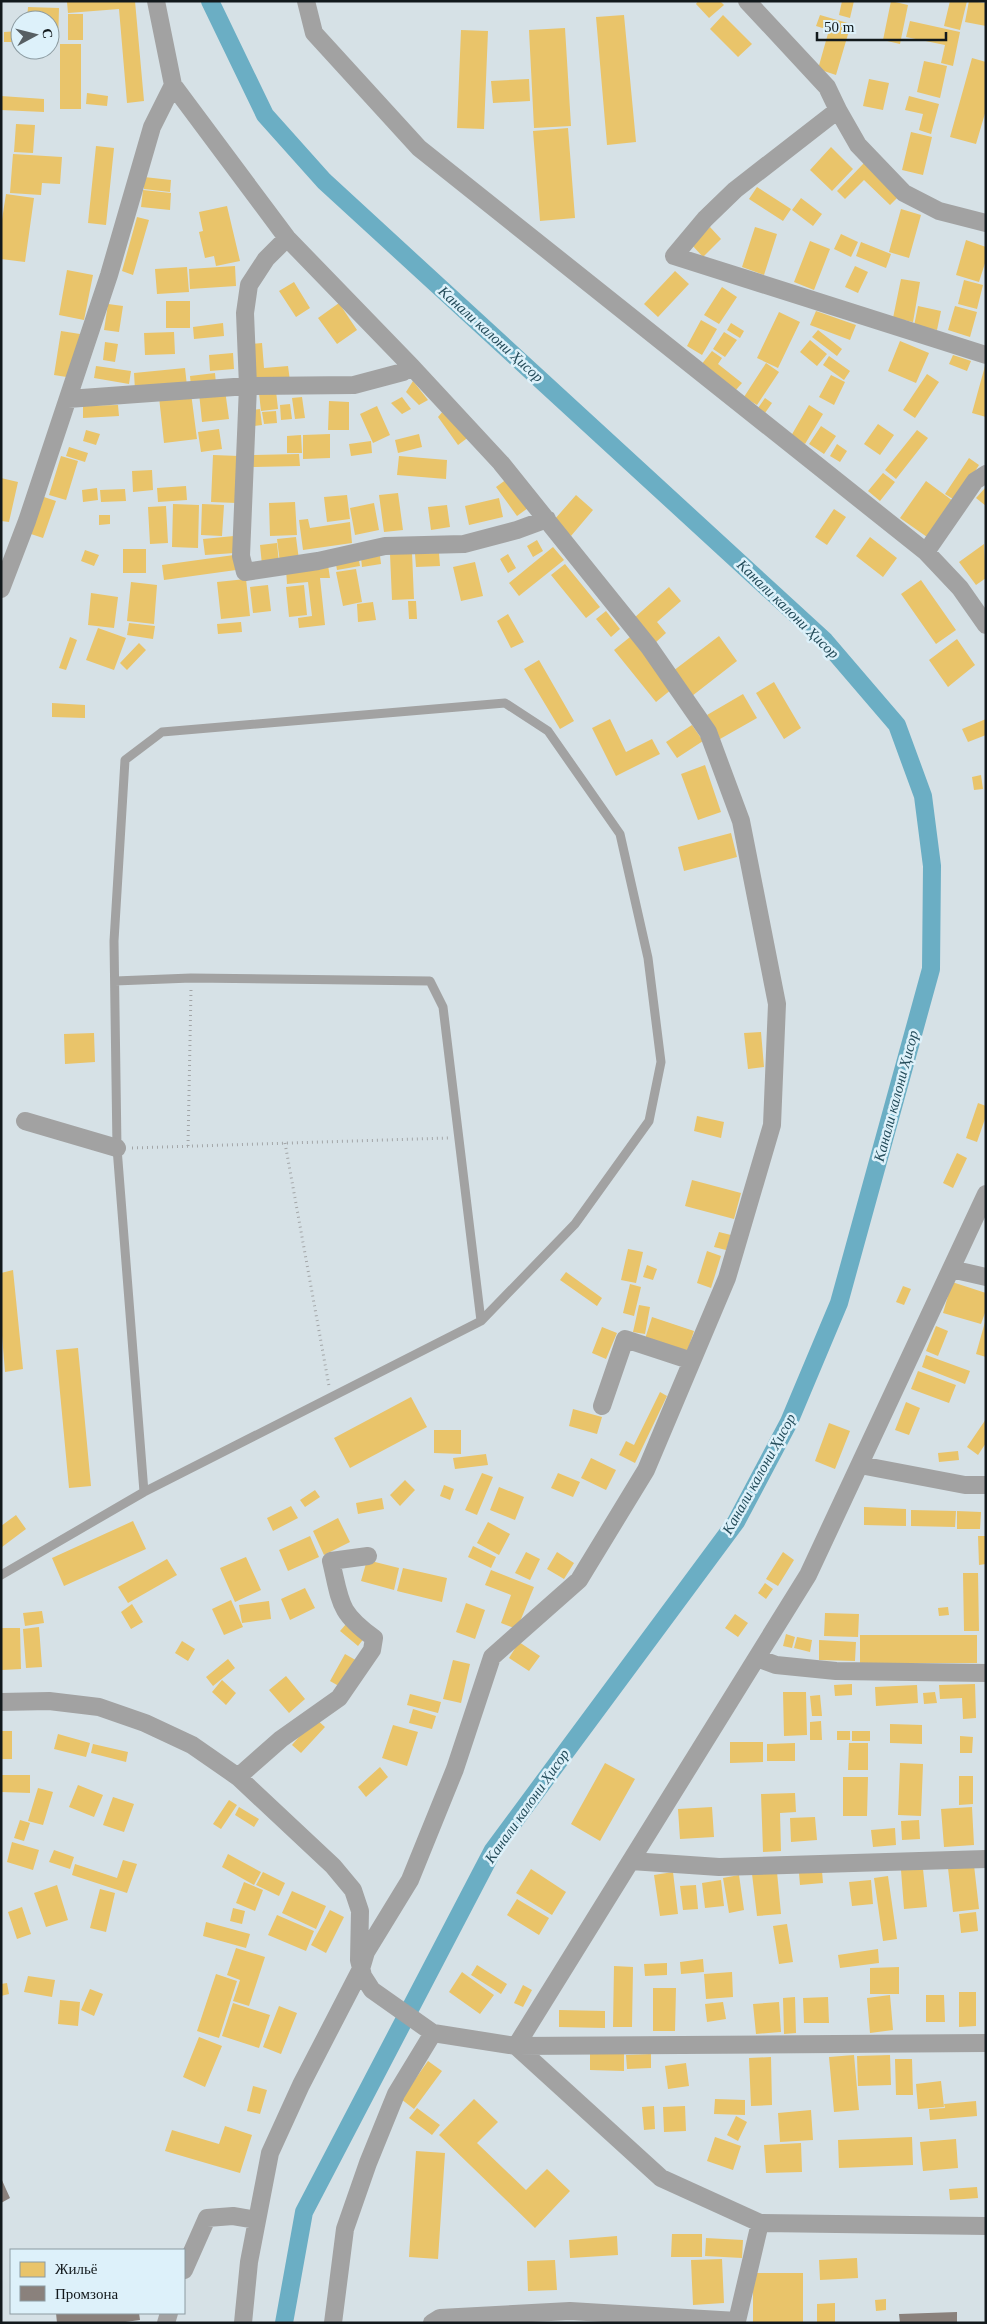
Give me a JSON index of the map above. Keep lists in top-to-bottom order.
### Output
{
  "water": ["Канали калони Ҳисор"],
  "legend": ["Жильё", "Промзона"],
  "scale_bar": "50 m",
  "north": "right"
}
